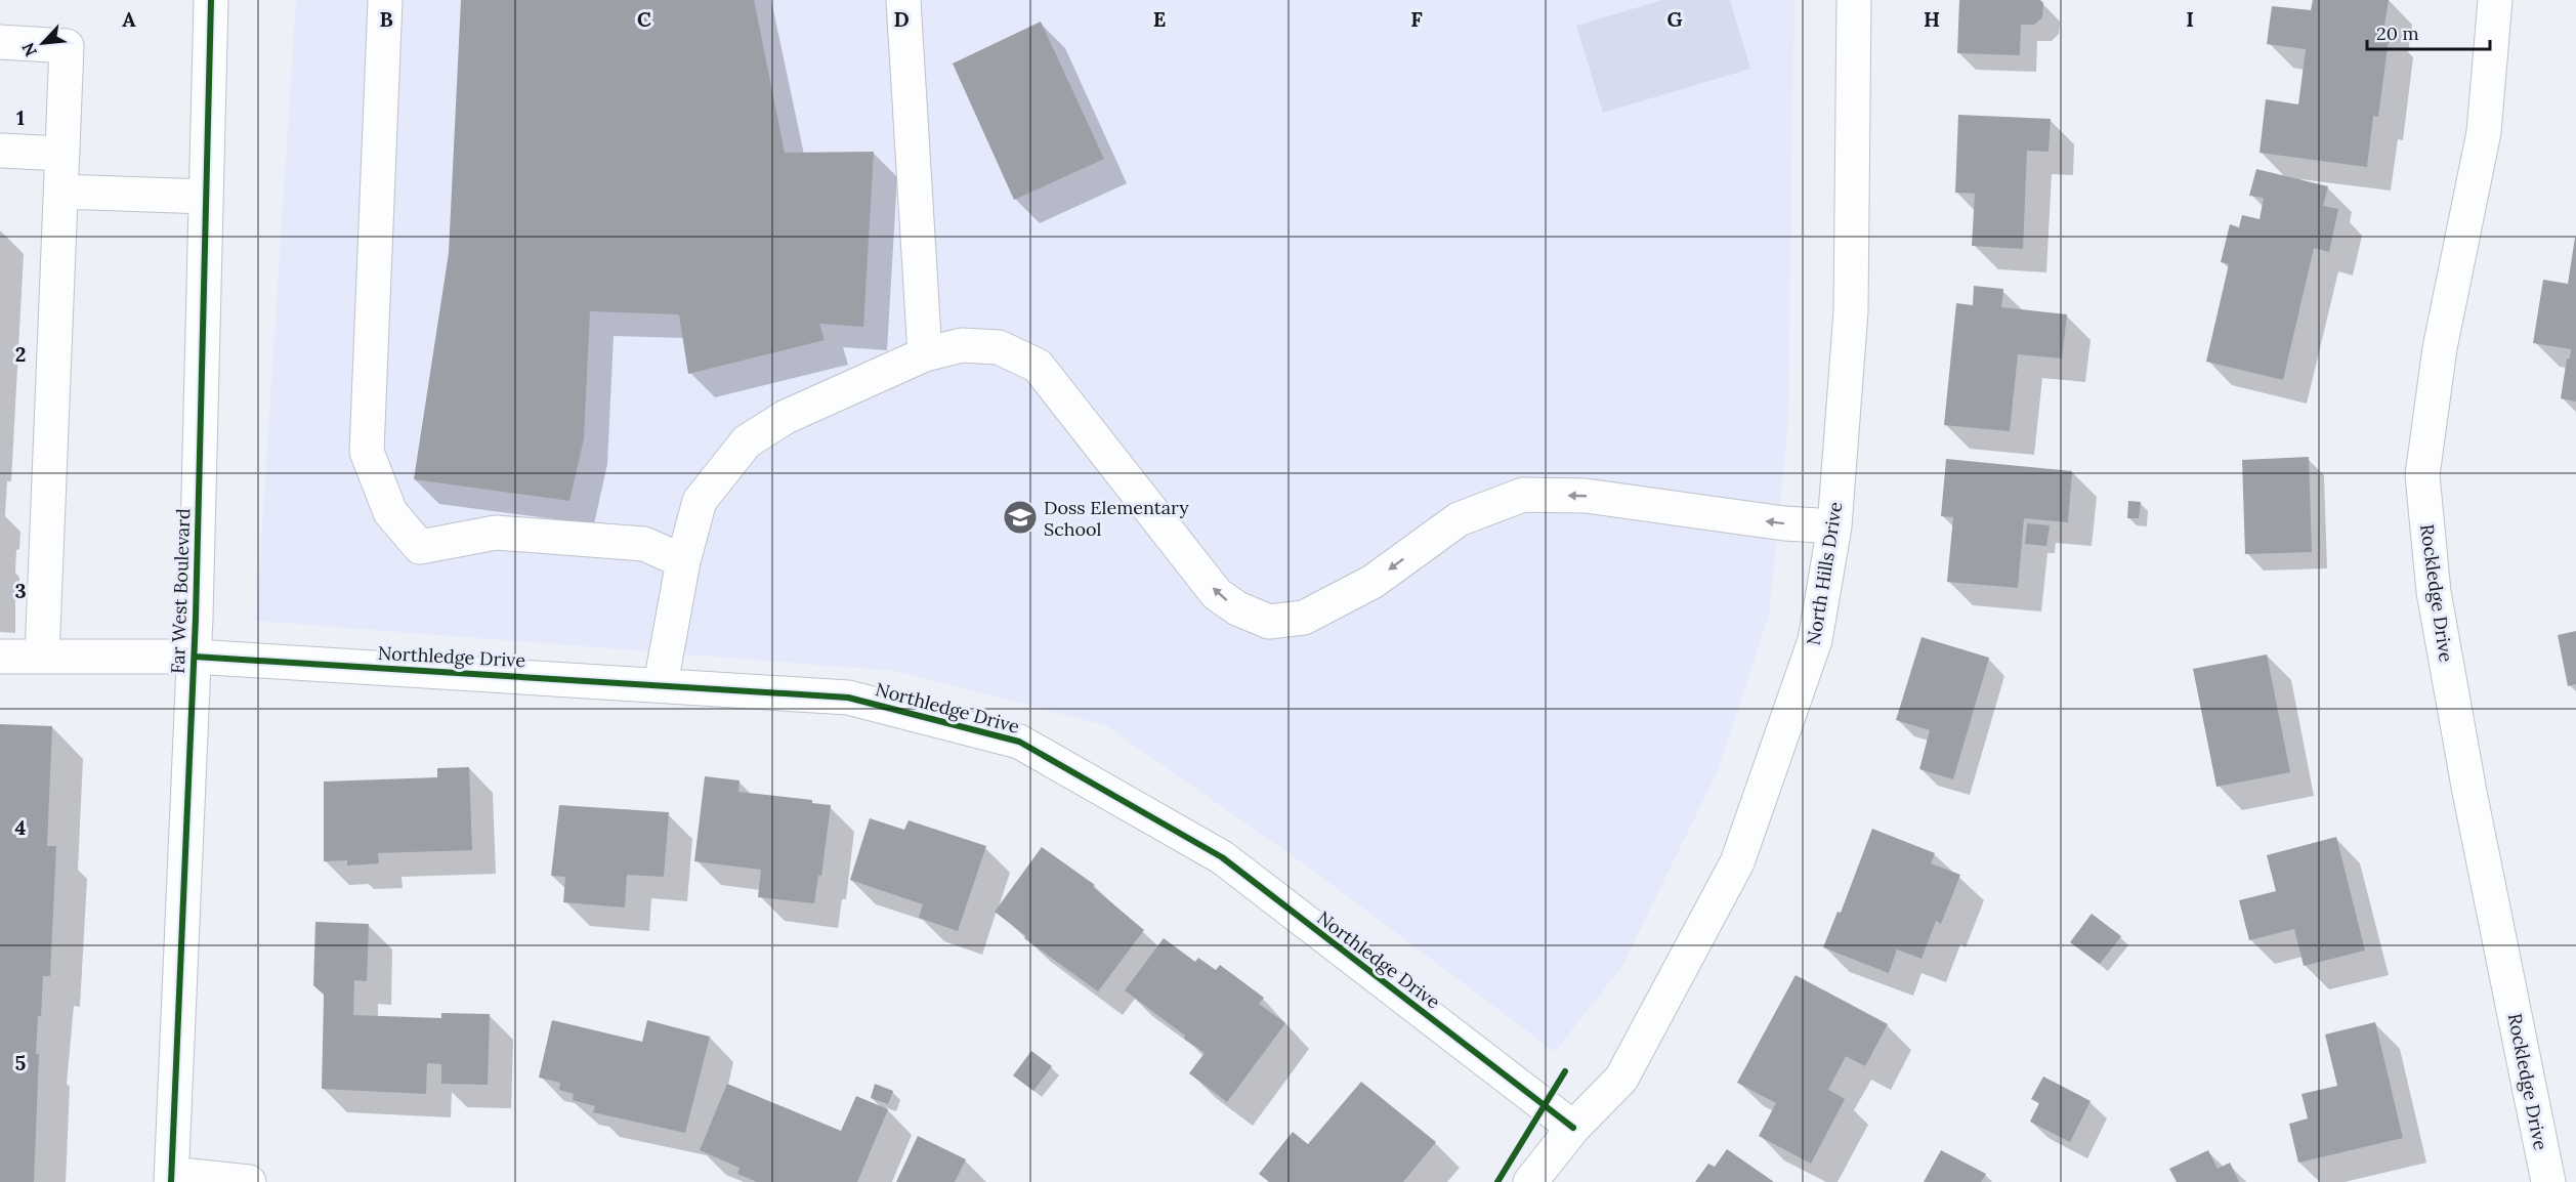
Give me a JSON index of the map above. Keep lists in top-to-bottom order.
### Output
{
  "streets": {
    "street": [
      "North Hills Drive",
      "Far West Boulevard",
      "Rockledge Drive",
      "Northledge Drive"
    ]
  },
  "crossings": [
    ["North Hills Drive", "Northledge Drive"],
    ["Far West Boulevard", "Northledge Drive"]
  ],
  "places": {
    "school or university": ["Doss Elementary School"]
  },
  "scale_bar": "20 m",
  "north": "bottom left",
  "grid": {
    "columns": [
      "A",
      "B",
      "C",
      "D",
      "E",
      "F",
      "G",
      "H",
      "I"
    ],
    "rows": [
      "1",
      "2",
      "3",
      "4",
      "5"
    ]
  }
}
